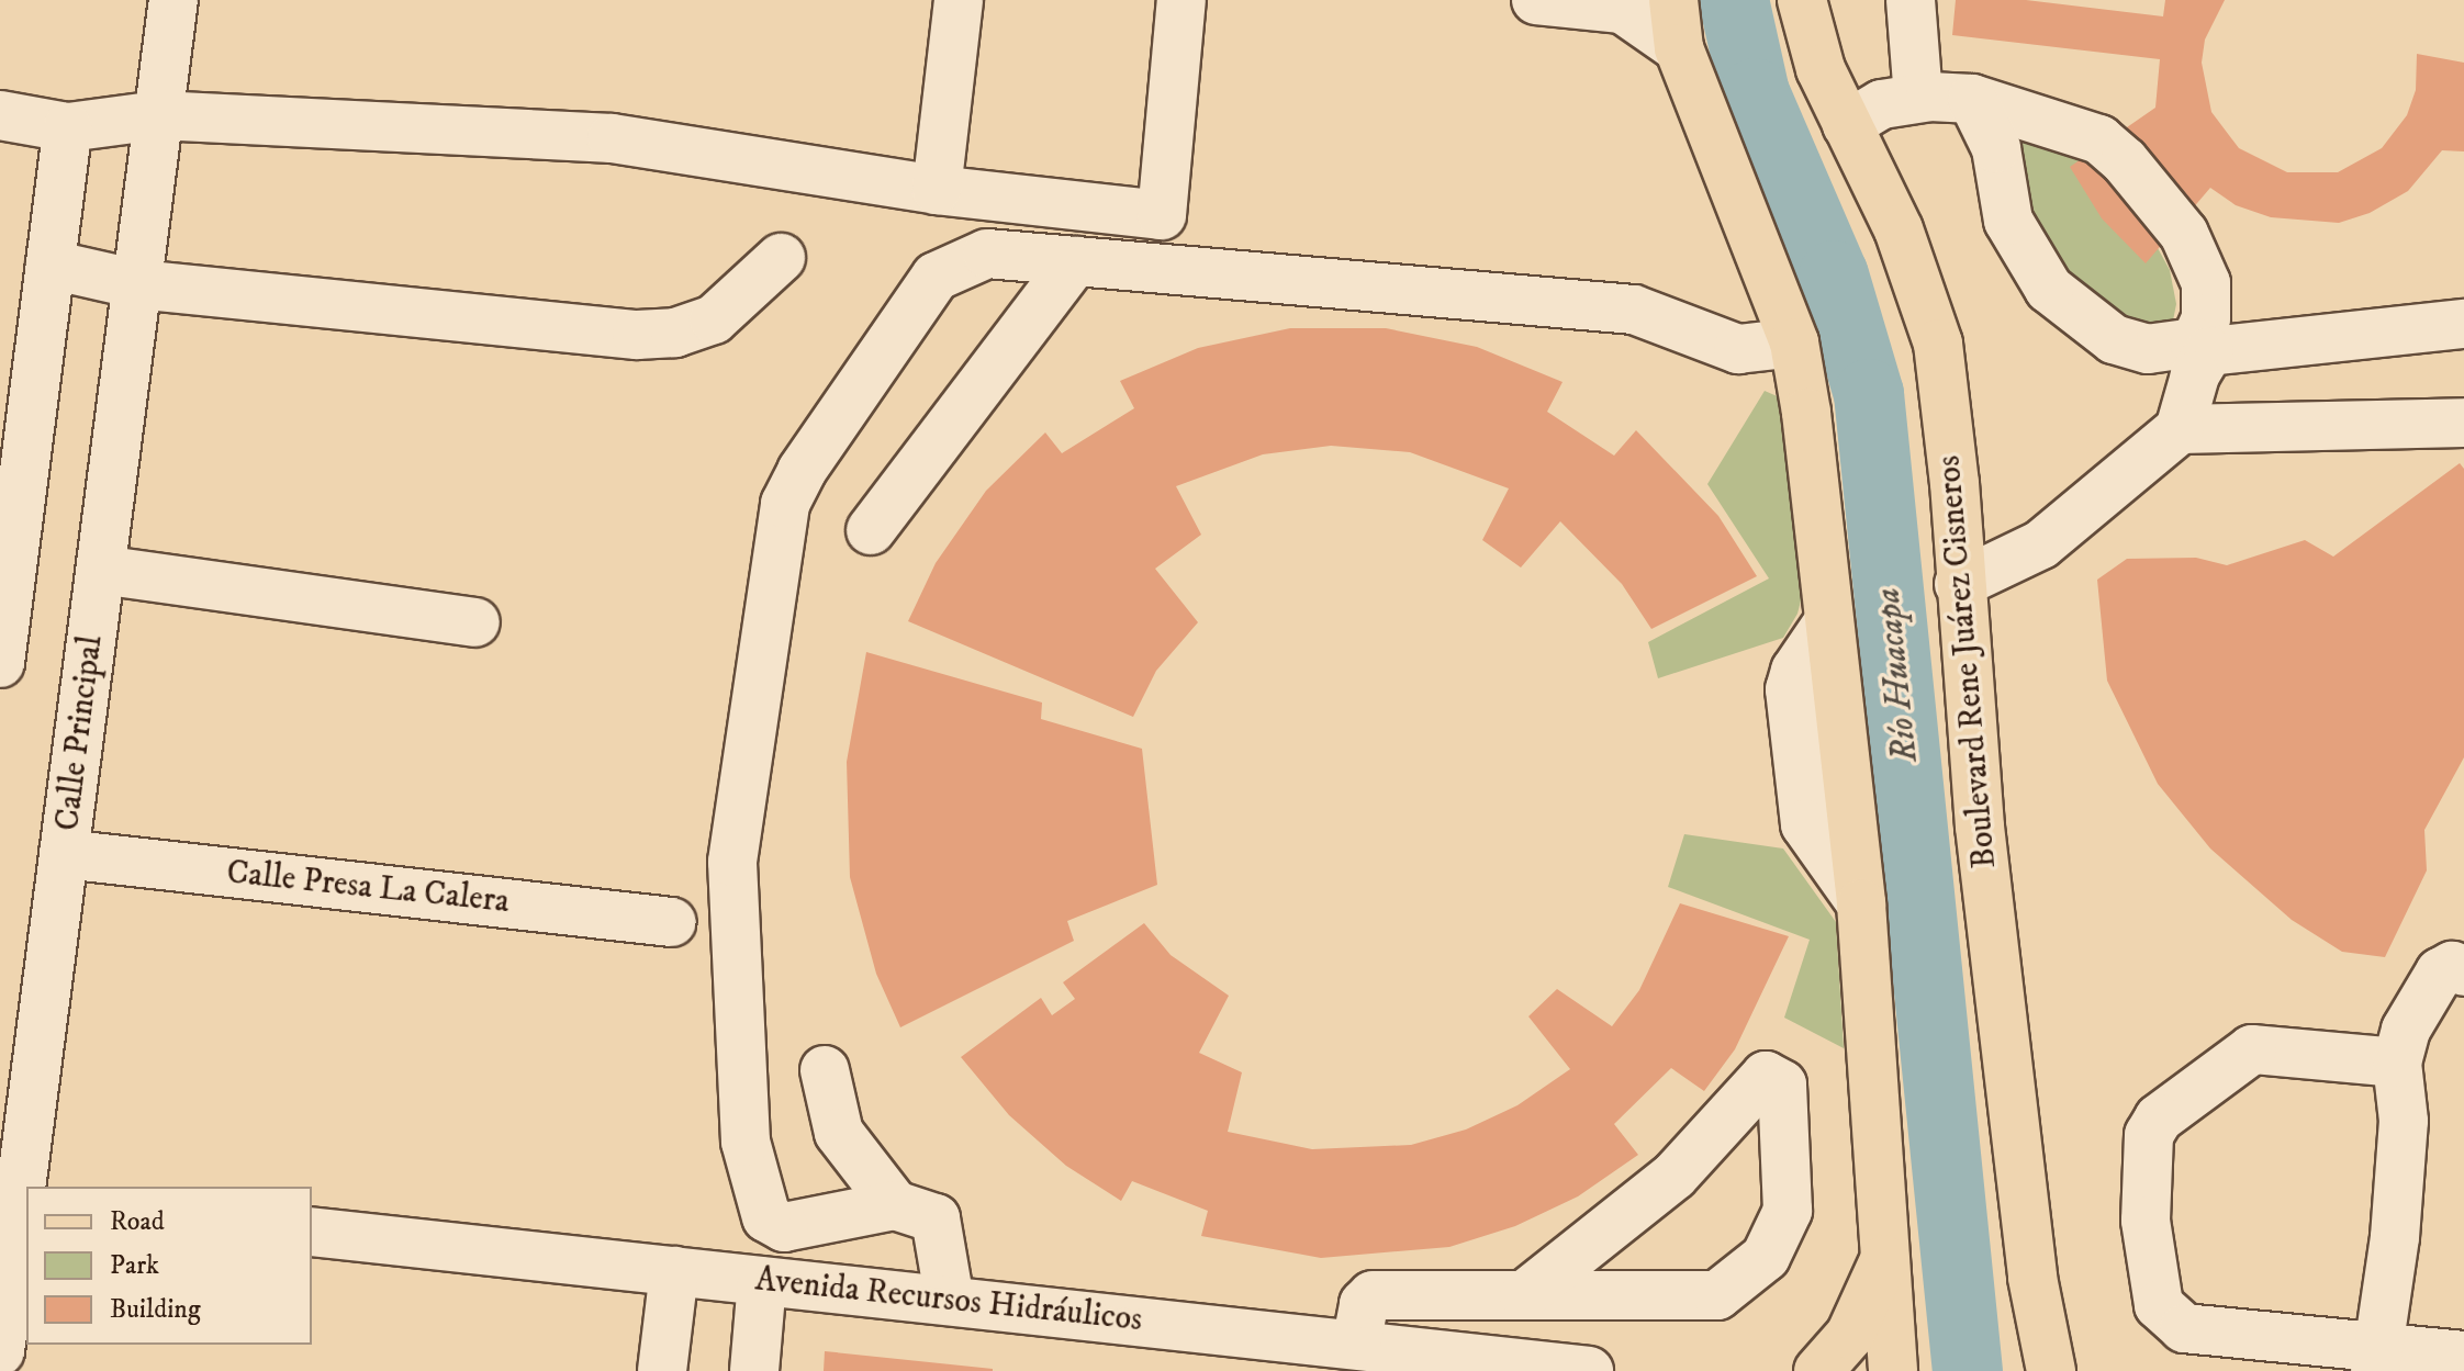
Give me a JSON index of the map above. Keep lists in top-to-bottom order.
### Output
{
  "streets": {
    "main road": ["Boulevard Rene Juárez Cisneros"],
    "street": ["Calle Principal", "Calle Presa La Calera", "Avenida Recursos Hidráulicos"]
  },
  "crossings": [
    ["Calle Principal", "Calle Presa La Calera"]
  ],
  "water": ["Río Huacapa"],
  "legend": ["Road", "Park", "Building"]
}
